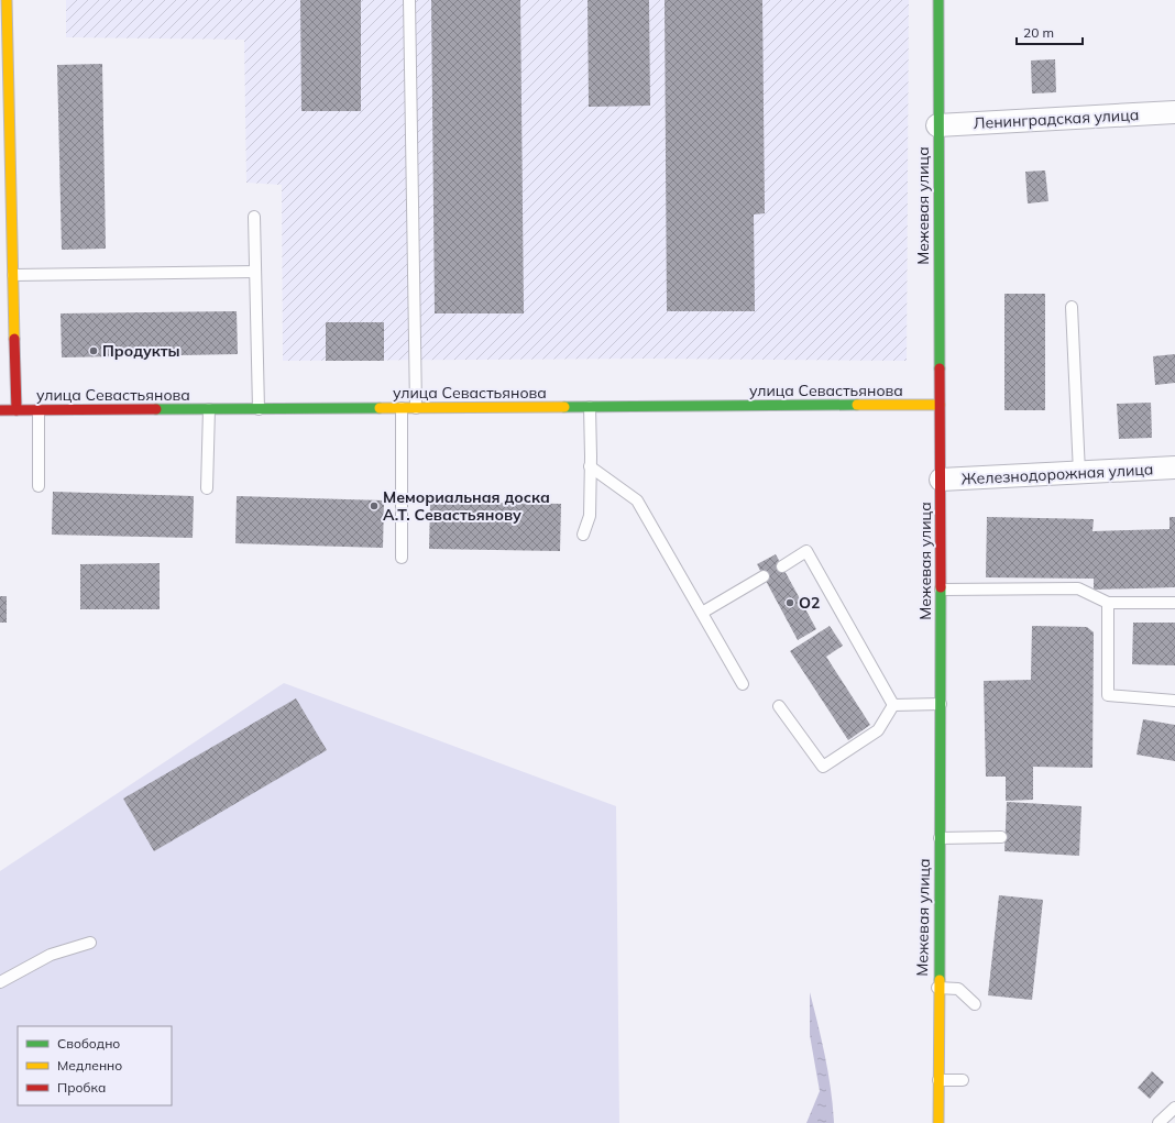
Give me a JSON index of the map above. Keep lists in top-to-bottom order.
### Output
{
  "streets": {
    "street": [
      "Ленинградская улица",
      "Межевая улица",
      "улица Севастьянова",
      "Железнодорожная улица"
    ]
  },
  "crossings": [
    ["Ленинградская улица", "Межевая улица"],
    ["Межевая улица", "улица Севастьянова"],
    ["Межевая улица", "Железнодорожная улица"]
  ],
  "places": ["Продукты", "Мемориальная доска А.Т. Севастьянову", "O2"],
  "legend": ["Свободно", "Медленно", "Пробка"],
  "scale_bar": "20 m"
}
